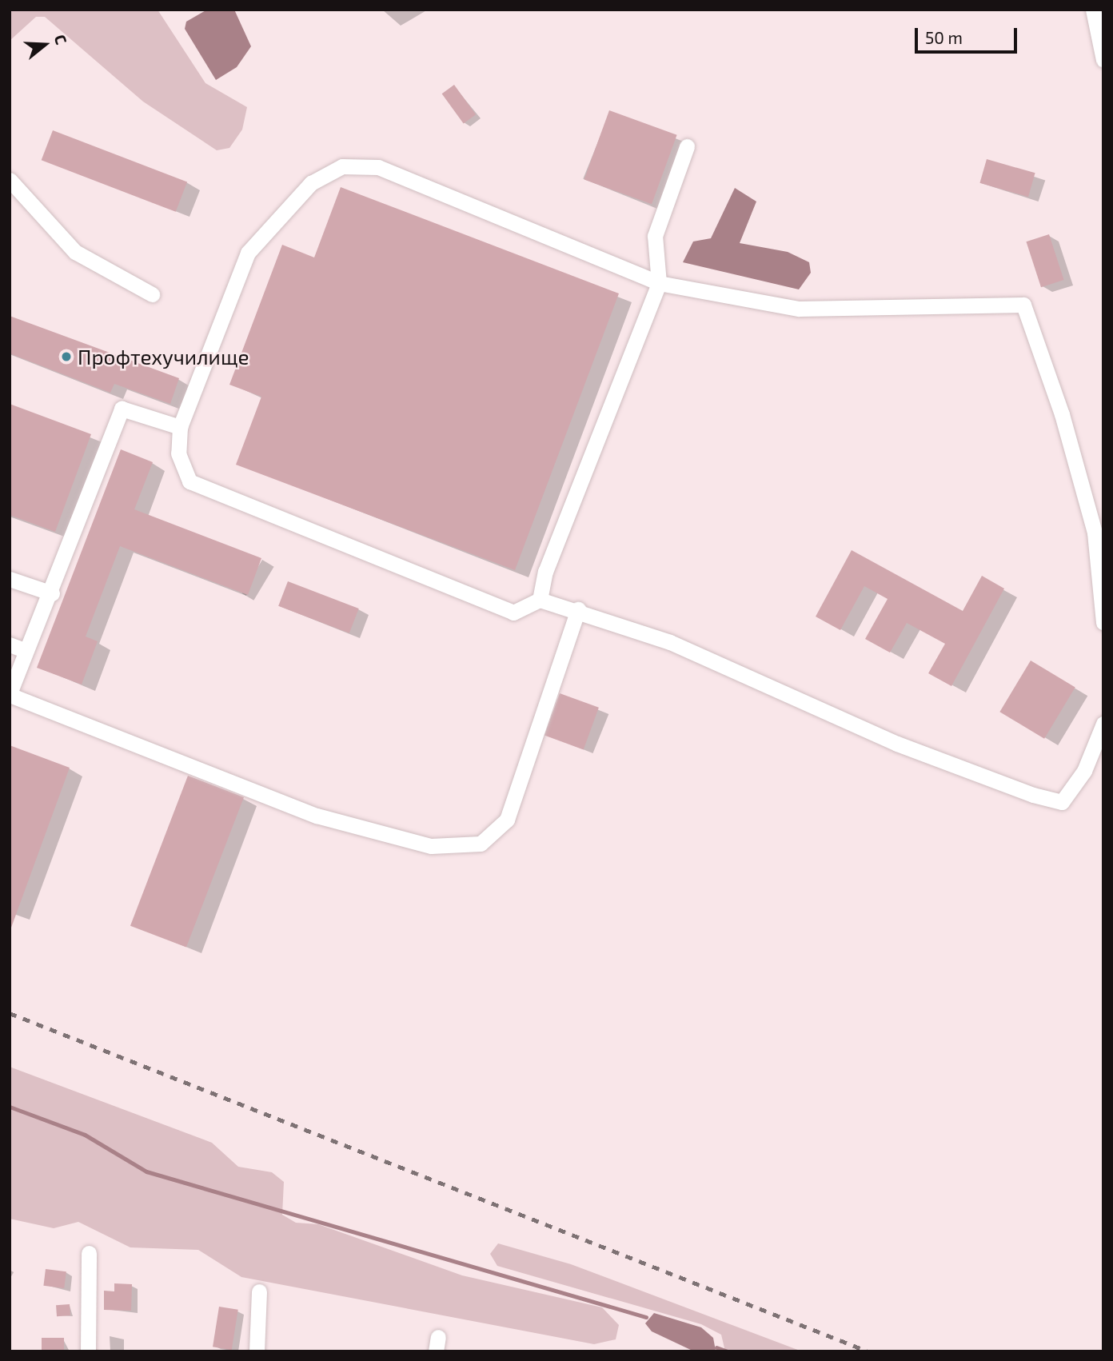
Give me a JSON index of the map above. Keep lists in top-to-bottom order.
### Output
{
  "places": ["Профтехучилище"],
  "scale_bar": "50 m",
  "north": "right"
}
